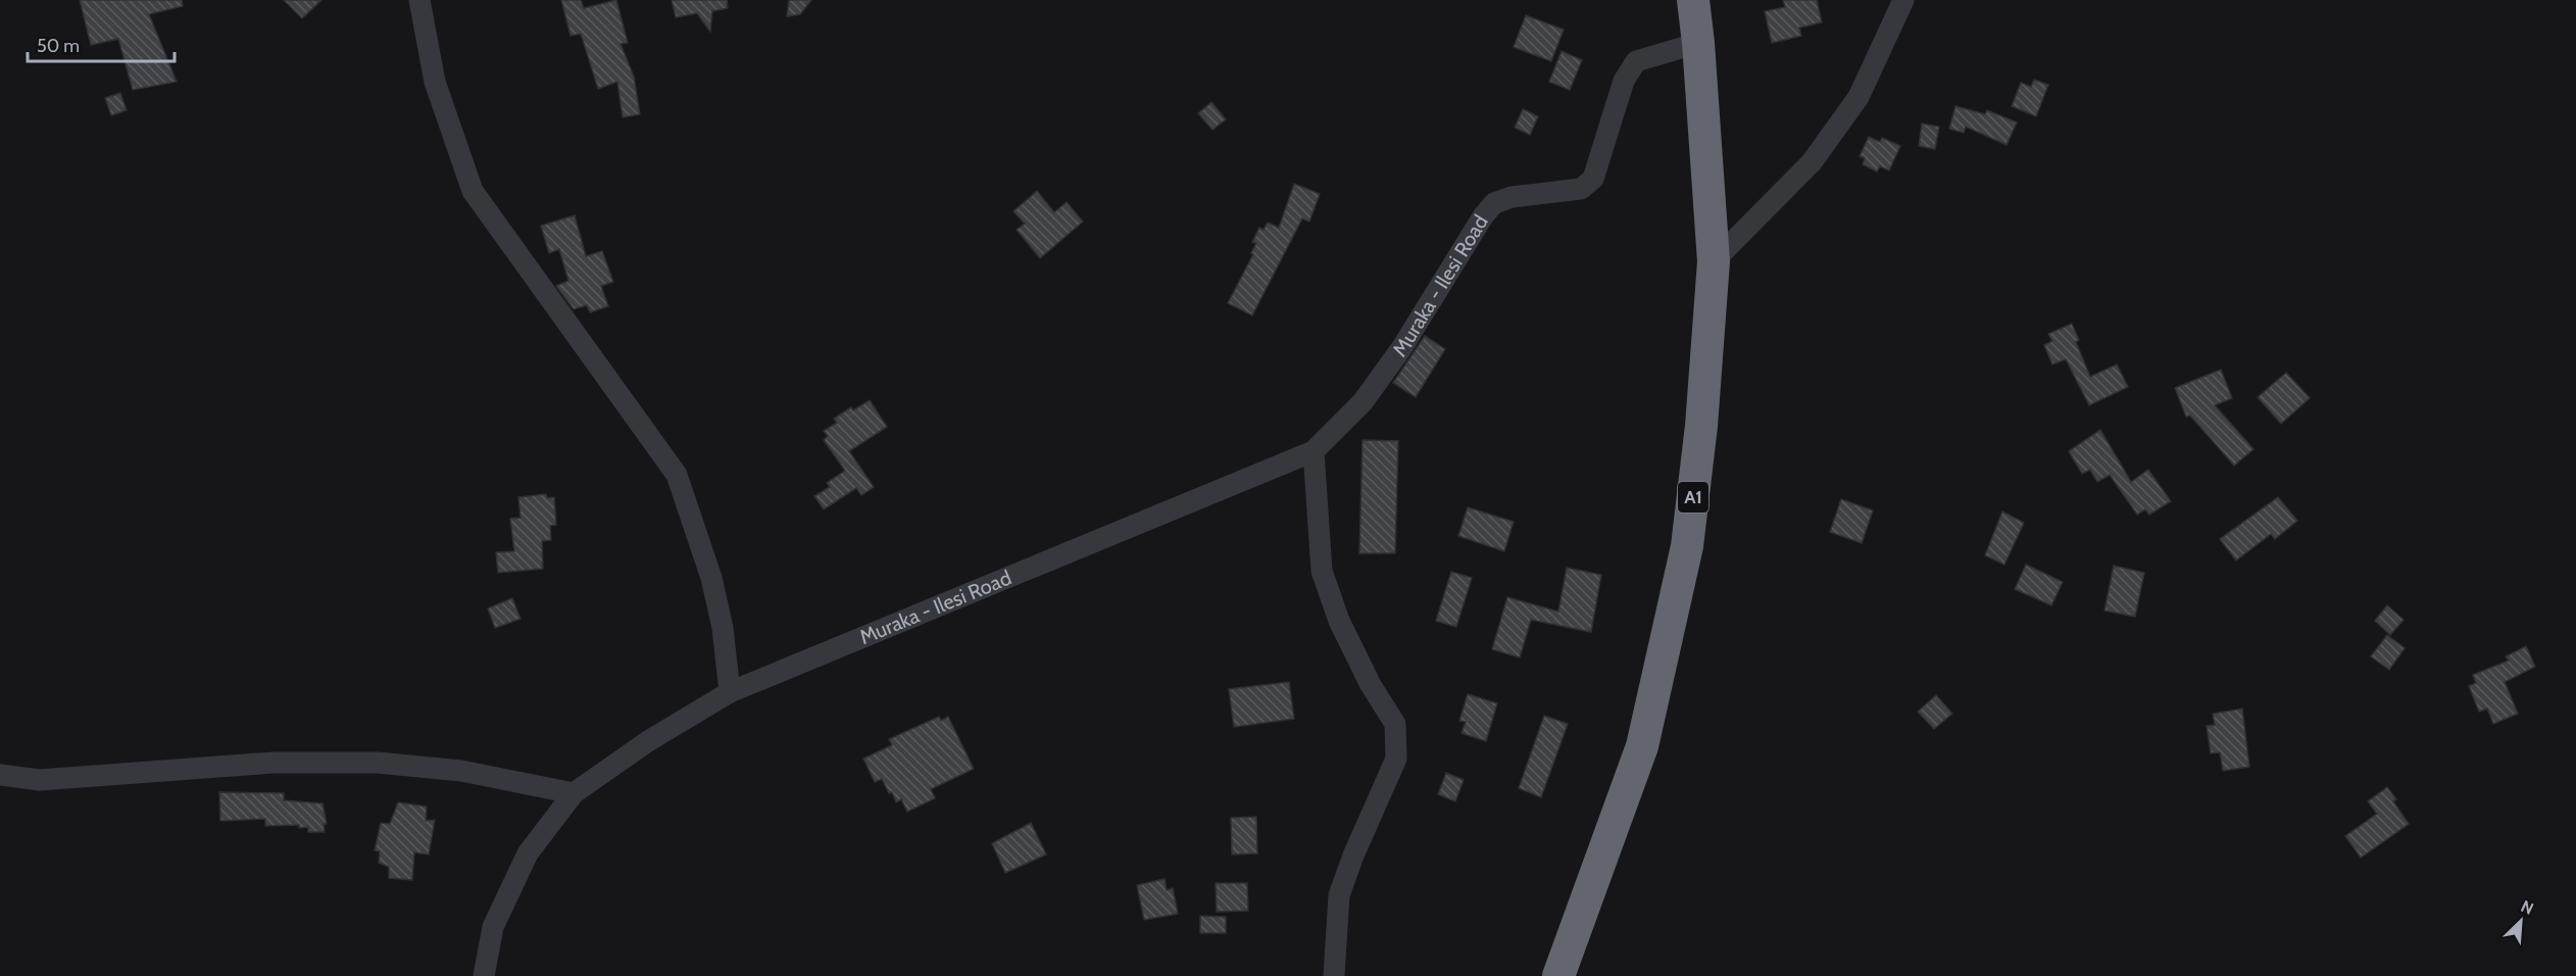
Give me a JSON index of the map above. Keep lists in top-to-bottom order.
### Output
{
  "streets": {
    "highway": ["A1"],
    "street": ["Muraka - Ilesi Road"]
  },
  "crossings": [
    ["Muraka - Ilesi Road", "A1"]
  ],
  "scale_bar": "50 m",
  "north": "top right"
}
